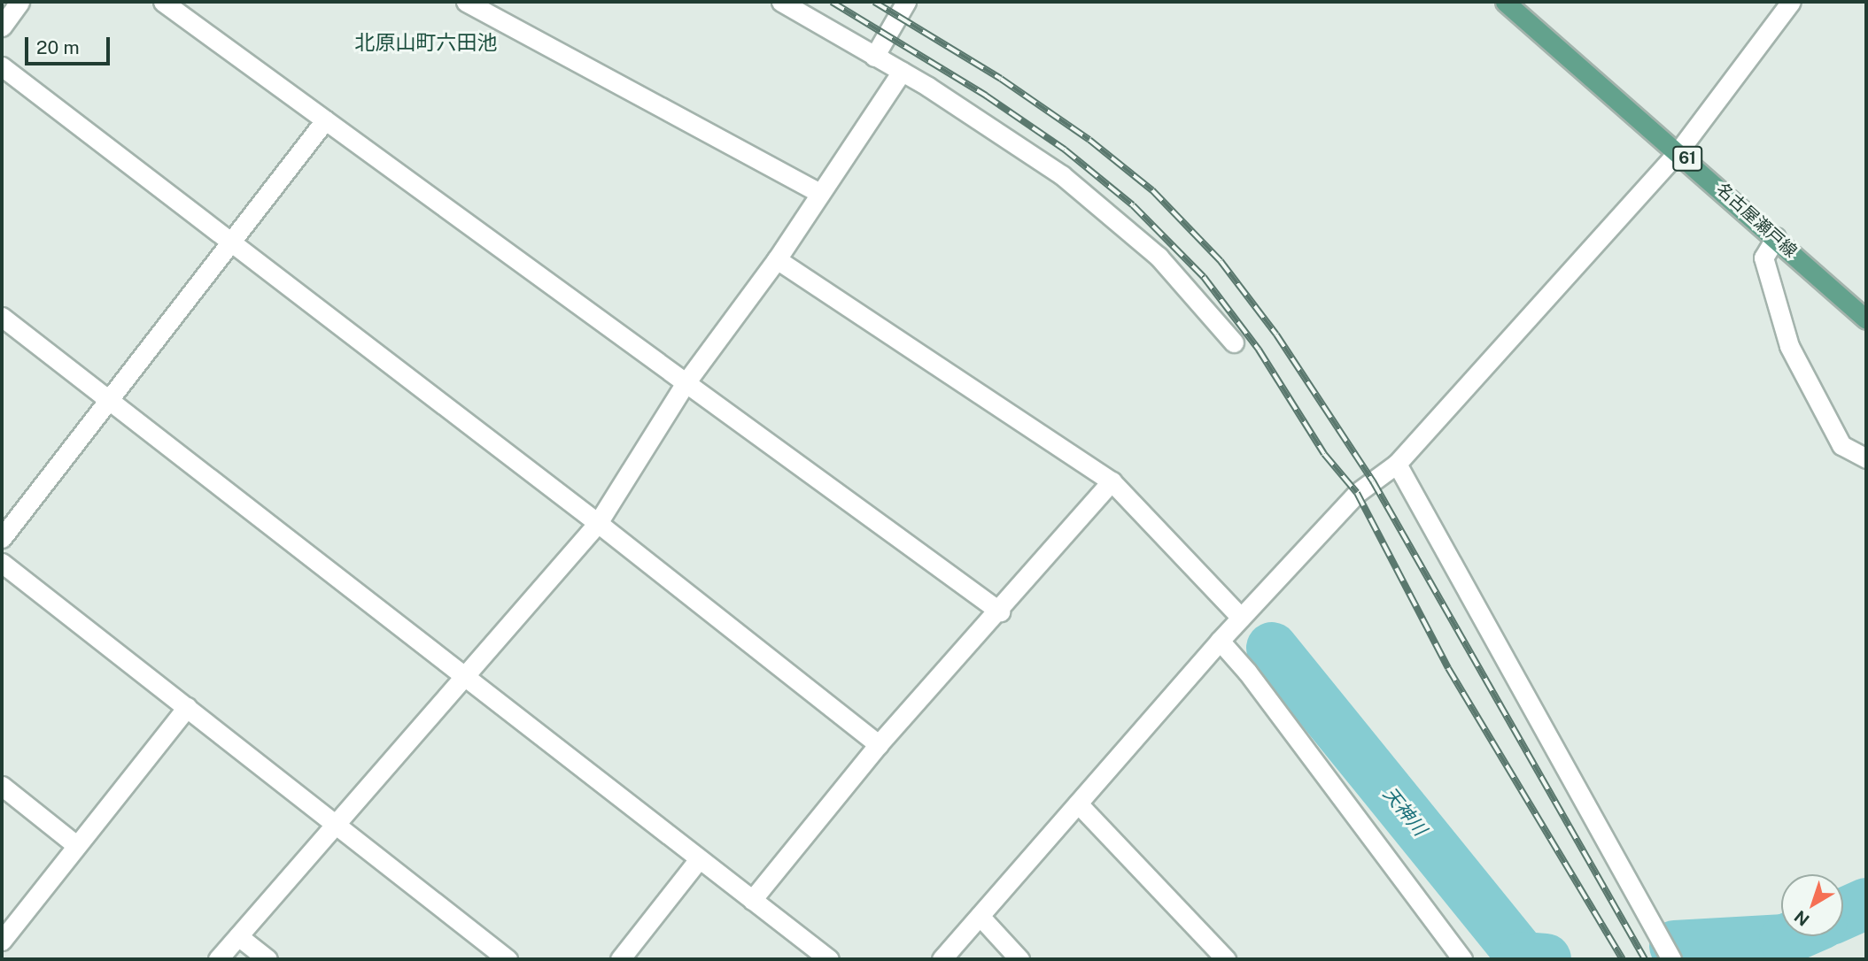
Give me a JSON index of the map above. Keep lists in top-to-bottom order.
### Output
{
  "streets": {
    "main road": ["61", "名古屋瀬戸線"]
  },
  "districts": ["北原山町六田池"],
  "water": ["天神川"],
  "scale_bar": "20 m",
  "north": "bottom left"
}
